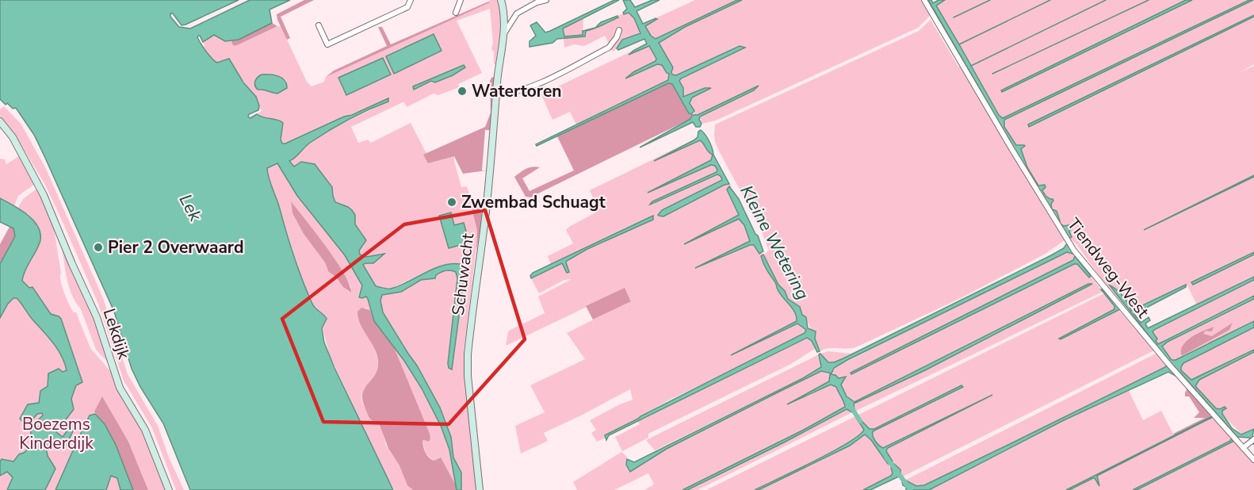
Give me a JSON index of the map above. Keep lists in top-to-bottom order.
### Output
{
  "streets": {
    "street": ["Tiendweg-West", "Schuwacht", "Lekdijk"]
  },
  "water": ["Lek", "Kleine Wetering"],
  "parks": ["Boezems Kinderdijk"],
  "places": ["Watertoren", "Zwembad Schuagt", "Pier 2 Overwaard"]
}
